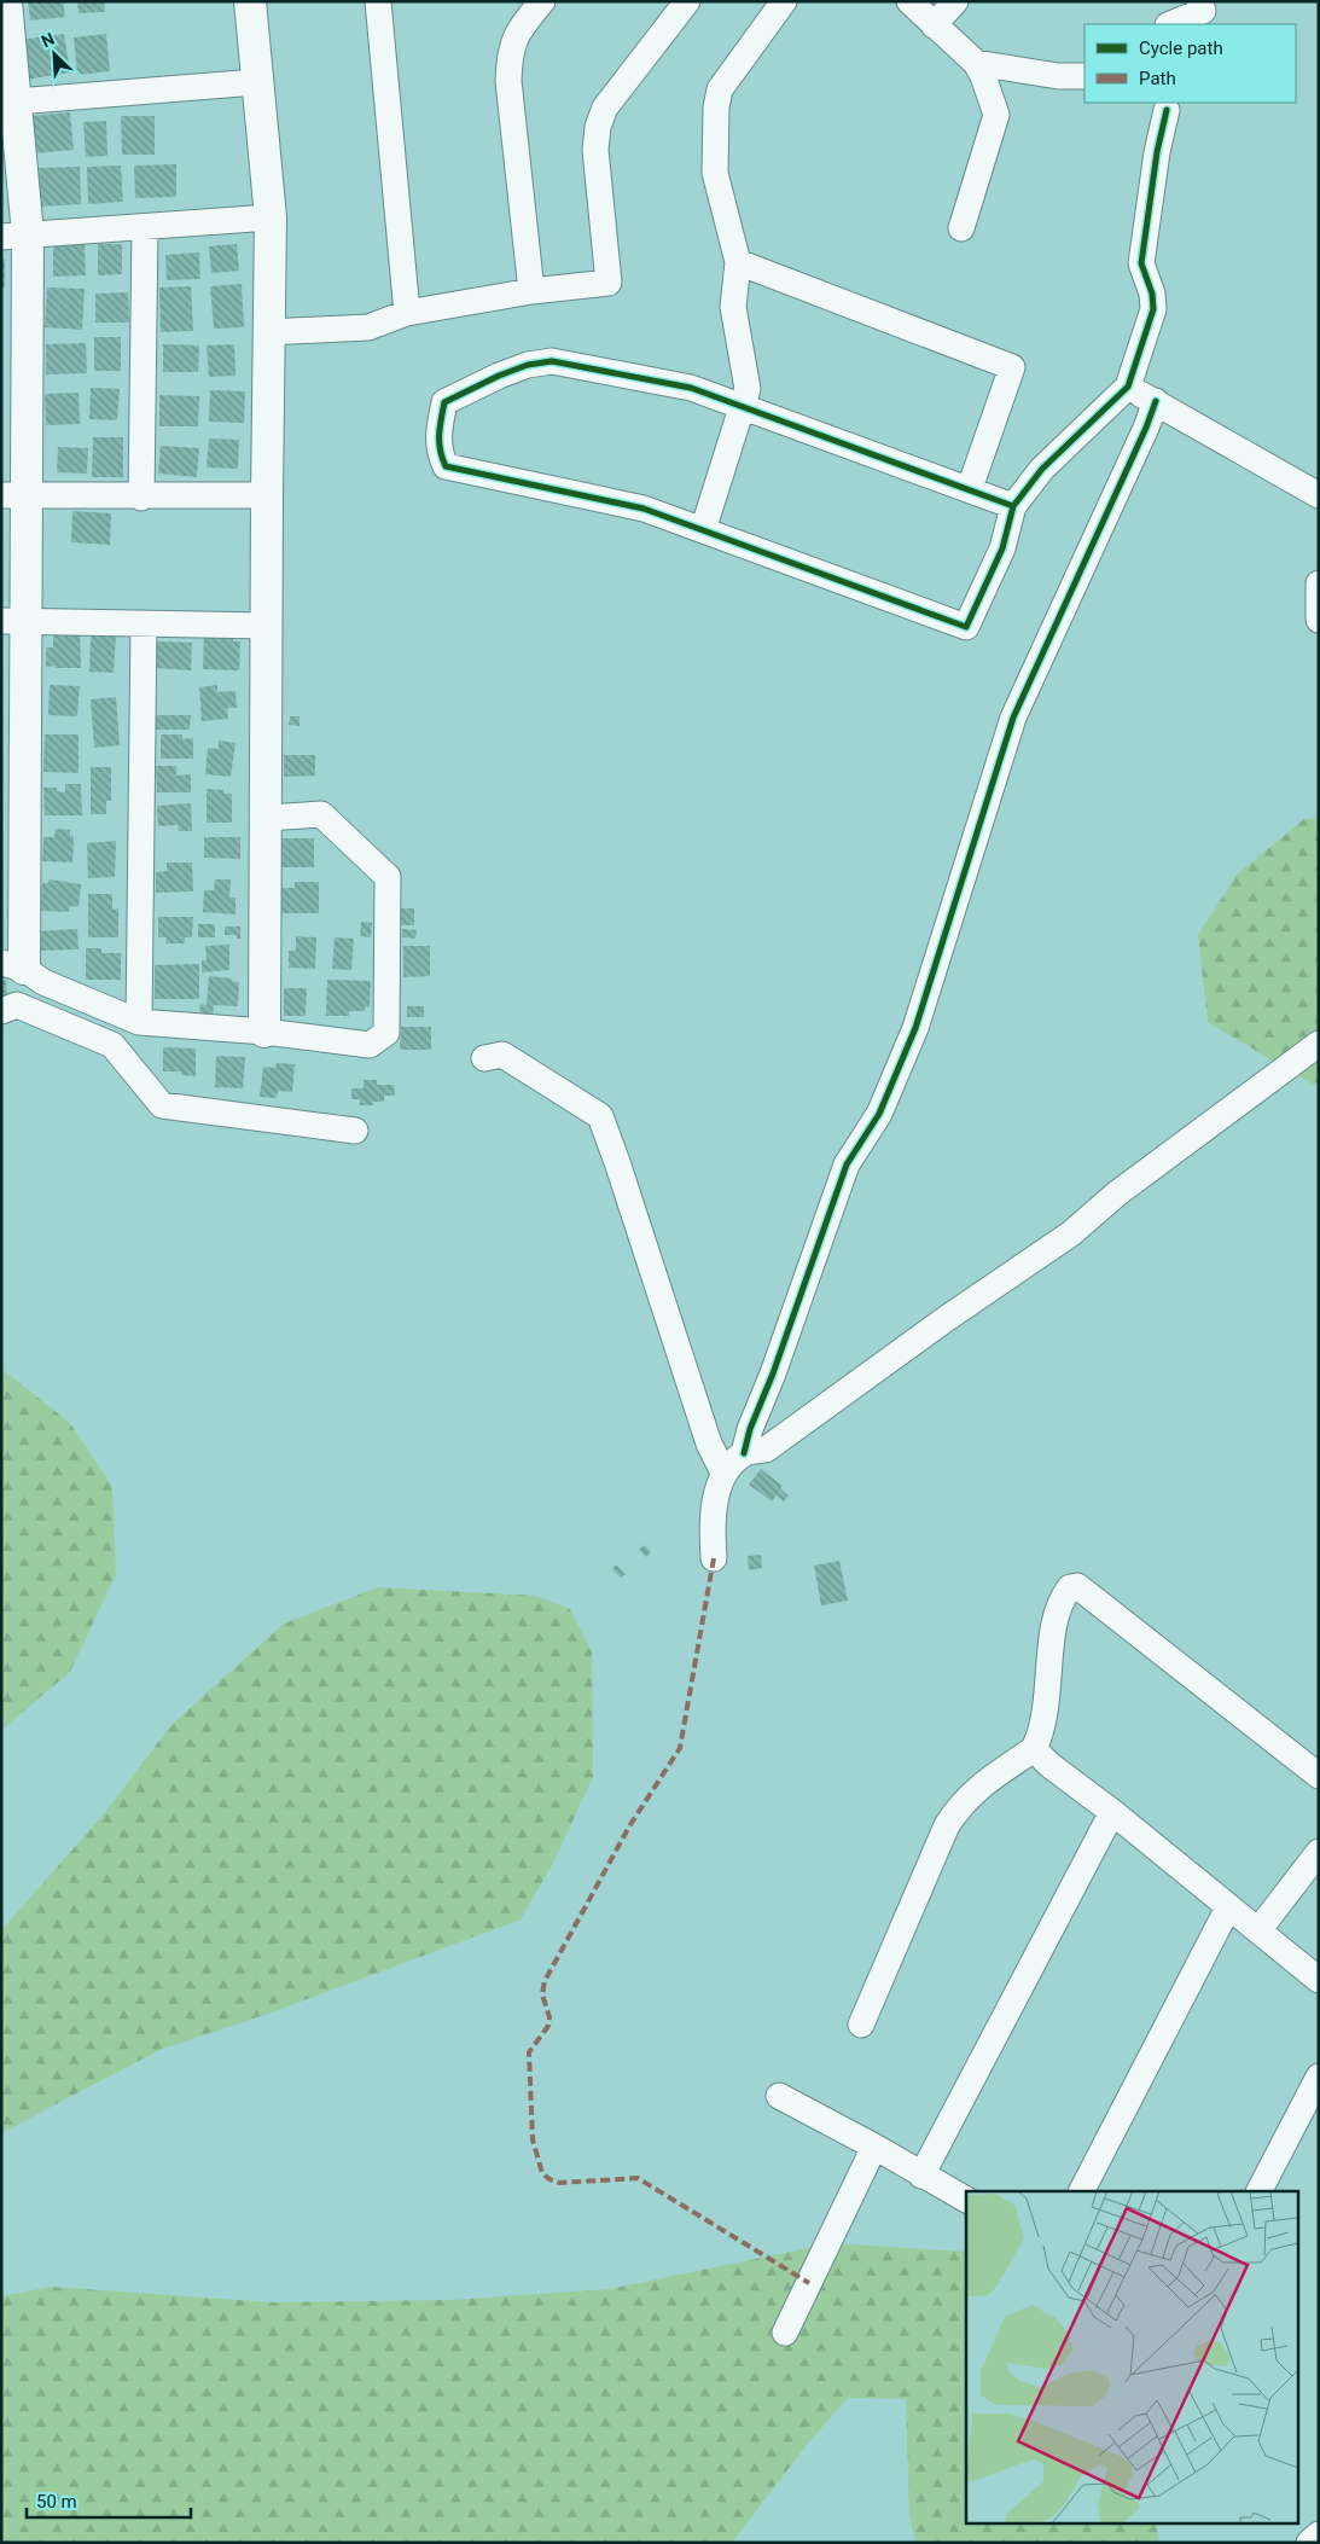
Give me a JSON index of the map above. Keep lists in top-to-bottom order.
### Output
{
  "legend": ["Cycle path", "Path"],
  "scale_bar": "50 m",
  "north": "top left"
}
